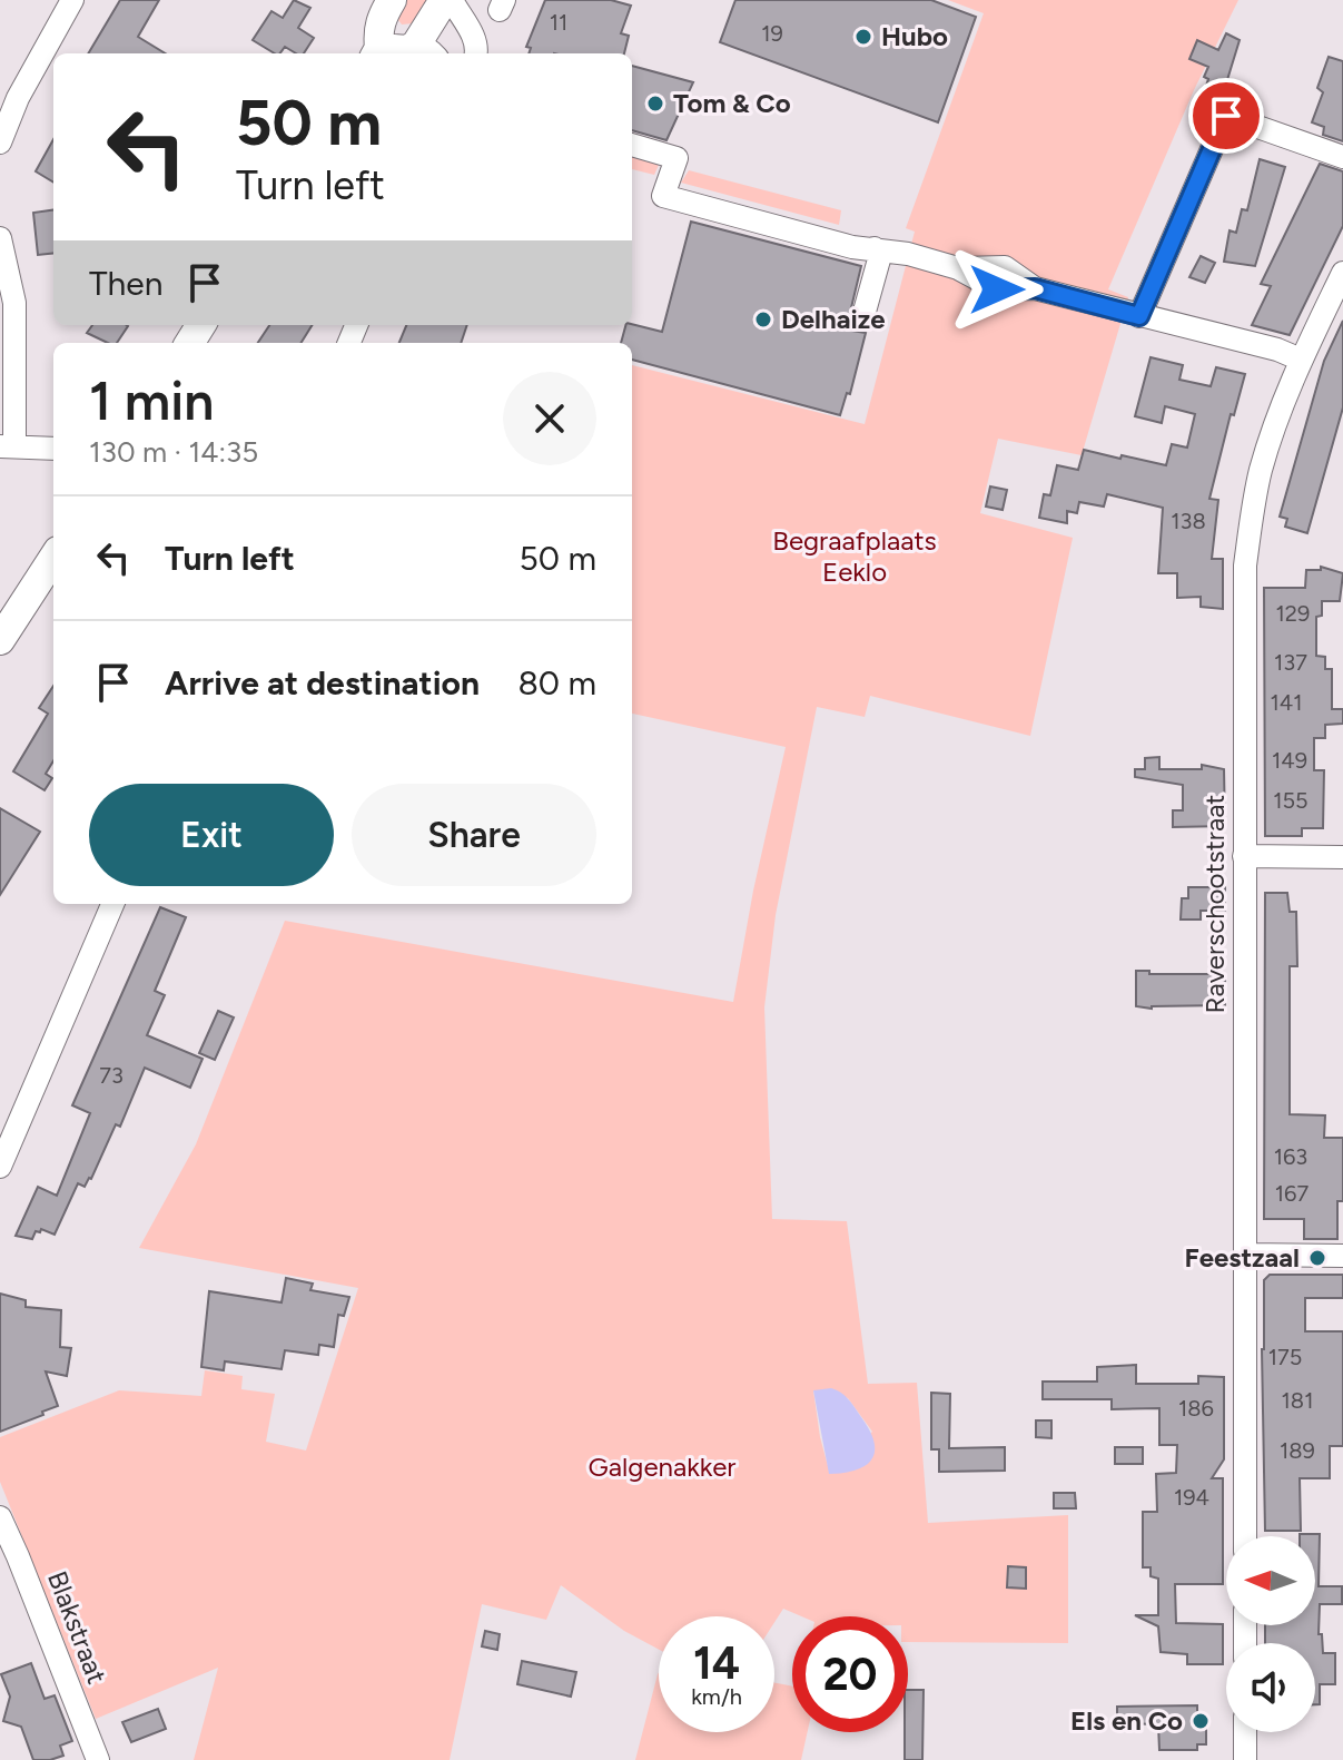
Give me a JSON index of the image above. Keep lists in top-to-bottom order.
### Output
{
  "streets": {
    "street": ["Raverschootstraat", "Blakstraat"]
  },
  "parks": ["Begraafplaats Eeklo", "Galgenakker"],
  "places": [
    "Hubo",
    "Tom & Co",
    "Delhaize",
    "Feestzaal",
    "Els en Co"
  ],
  "house_numbers": [
    "11",
    "19",
    "138",
    "129",
    "137",
    "141",
    "149",
    "155",
    "73",
    "163",
    "167",
    "175",
    "181",
    "186",
    "189",
    "194"
  ],
  "north": "left",
  "page": {
    "turn": ["50 m", "Turn left"],
    "then": "Then",
    "heading": ["1 min", "130 m · 14:35"],
    "list": [
      {
        "name": "Turn left",
        "value": "50 m"
      },
      {
        "name": "Arrive at destination",
        "value": "80 m"
      }
    ],
    "buttons": ["Exit", "Share"],
    "speed": "14 km/h",
    "limit": "20"
  }
}
